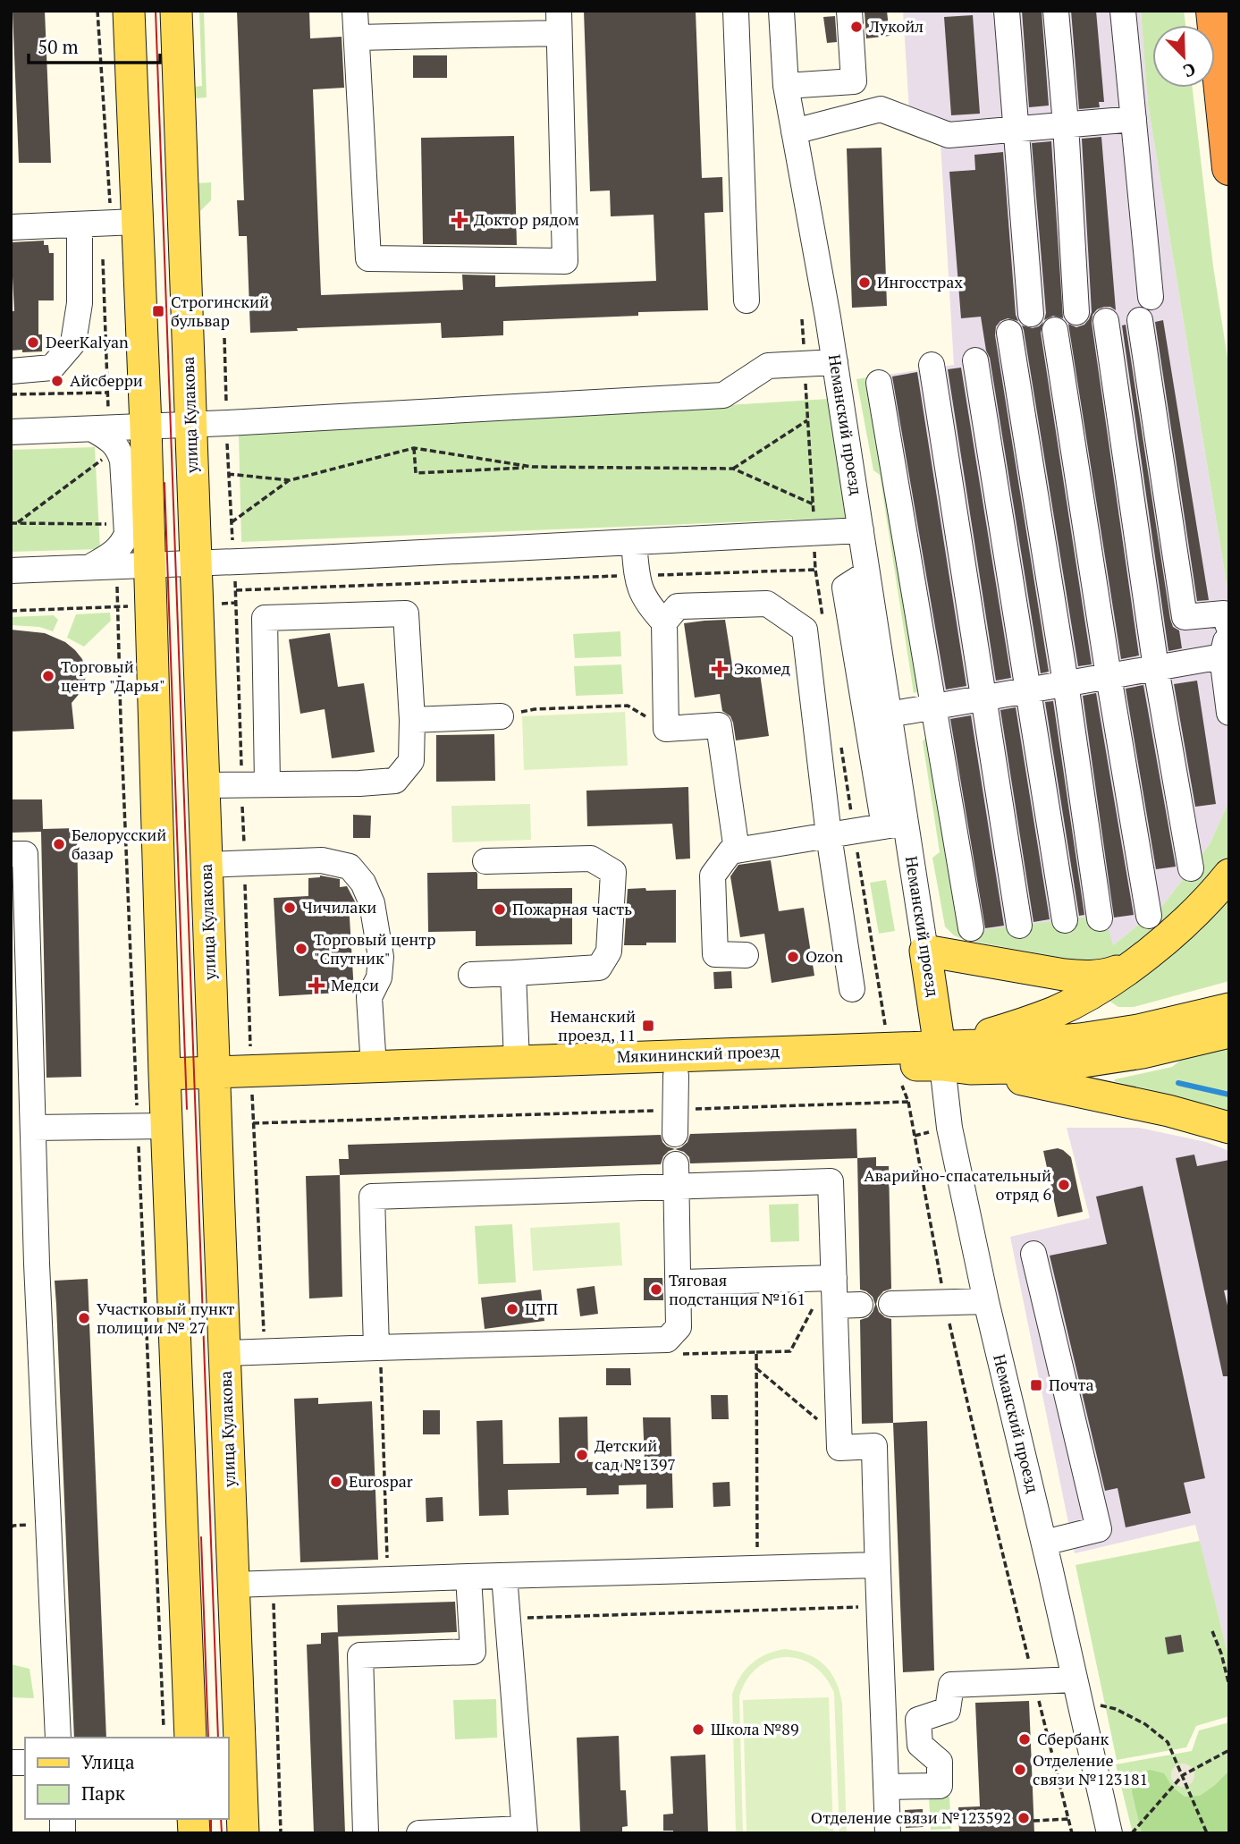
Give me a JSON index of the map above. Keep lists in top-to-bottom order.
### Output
{
  "streets": {
    "main road": ["улица Кулакова", "Неманский проезд", "Мякининский проезд"]
  },
  "crossings": [
    ["улица Кулакова", "Мякининский проезд"],
    ["Неманский проезд", "Мякининский проезд"]
  ],
  "places": {
    "other": [
      "Лукойл",
      "Ингосстрах",
      "DeerKalyan",
      "Айсберри",
      "Торговый центр \"Дарья\"",
      "Белорусский базар",
      "Чичилаки",
      "Пожарная часть",
      "Торговый центр \"Спутник\"",
      "Ozon",
      "Аварийно-спасательный отряд 6",
      "Тяговая подстанция №161",
      "ЦТП",
      "Участковый пункт полиции № 27",
      "Детский сад №1397",
      "Eurospar",
      "Школа №89",
      "Сбербанк",
      "Отделение связи №123181",
      "Отделение связи №123592"
    ],
    "health": ["Доктор рядом", "Экомед", "Медси"],
    "transit": ["Строгинский бульвар", "Неманский проезд, 11", "Почта"]
  },
  "legend": ["Улица", "Парк"],
  "scale_bar": "50 m",
  "north": "bottom right"
}
